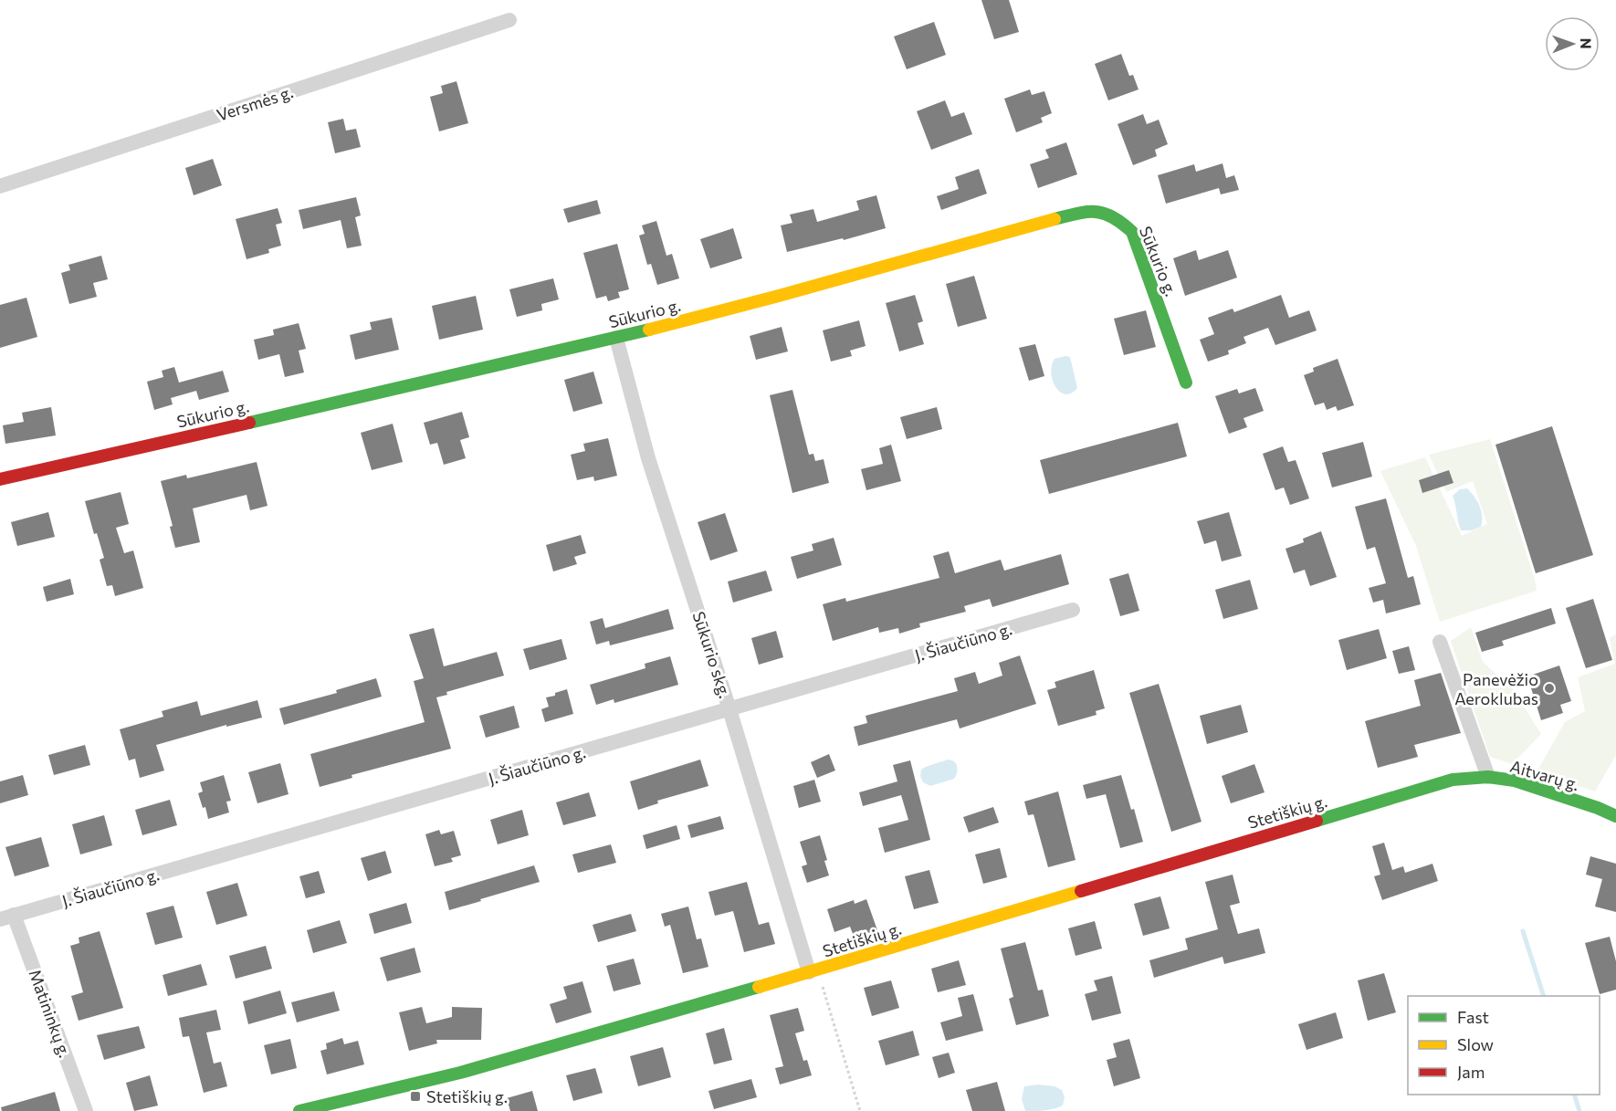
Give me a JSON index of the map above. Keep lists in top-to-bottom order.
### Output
{
  "streets": {
    "street": [
      "Versmės g.",
      "Sūkurio g.",
      "J. Šiaučiūno g.",
      "Sūkurio skg.",
      "Aitvarų g.",
      "Stetiškių g.",
      "Matininkų g."
    ]
  },
  "crossings": [
    ["Sūkurio g.", "Sūkurio skg."],
    ["J. Šiaučiūno g.", "Sūkurio skg."],
    ["J. Šiaučiūno g.", "Matininkų g."],
    ["Sūkurio skg.", "Stetiškių g."],
    ["Aitvarų g.", "Stetiškių g."]
  ],
  "places": {
    "other": ["Panevėžio Aeroklubas"],
    "transit": ["Stetiškių g."]
  },
  "legend": ["Fast", "Slow", "Jam"],
  "north": "right"
}
